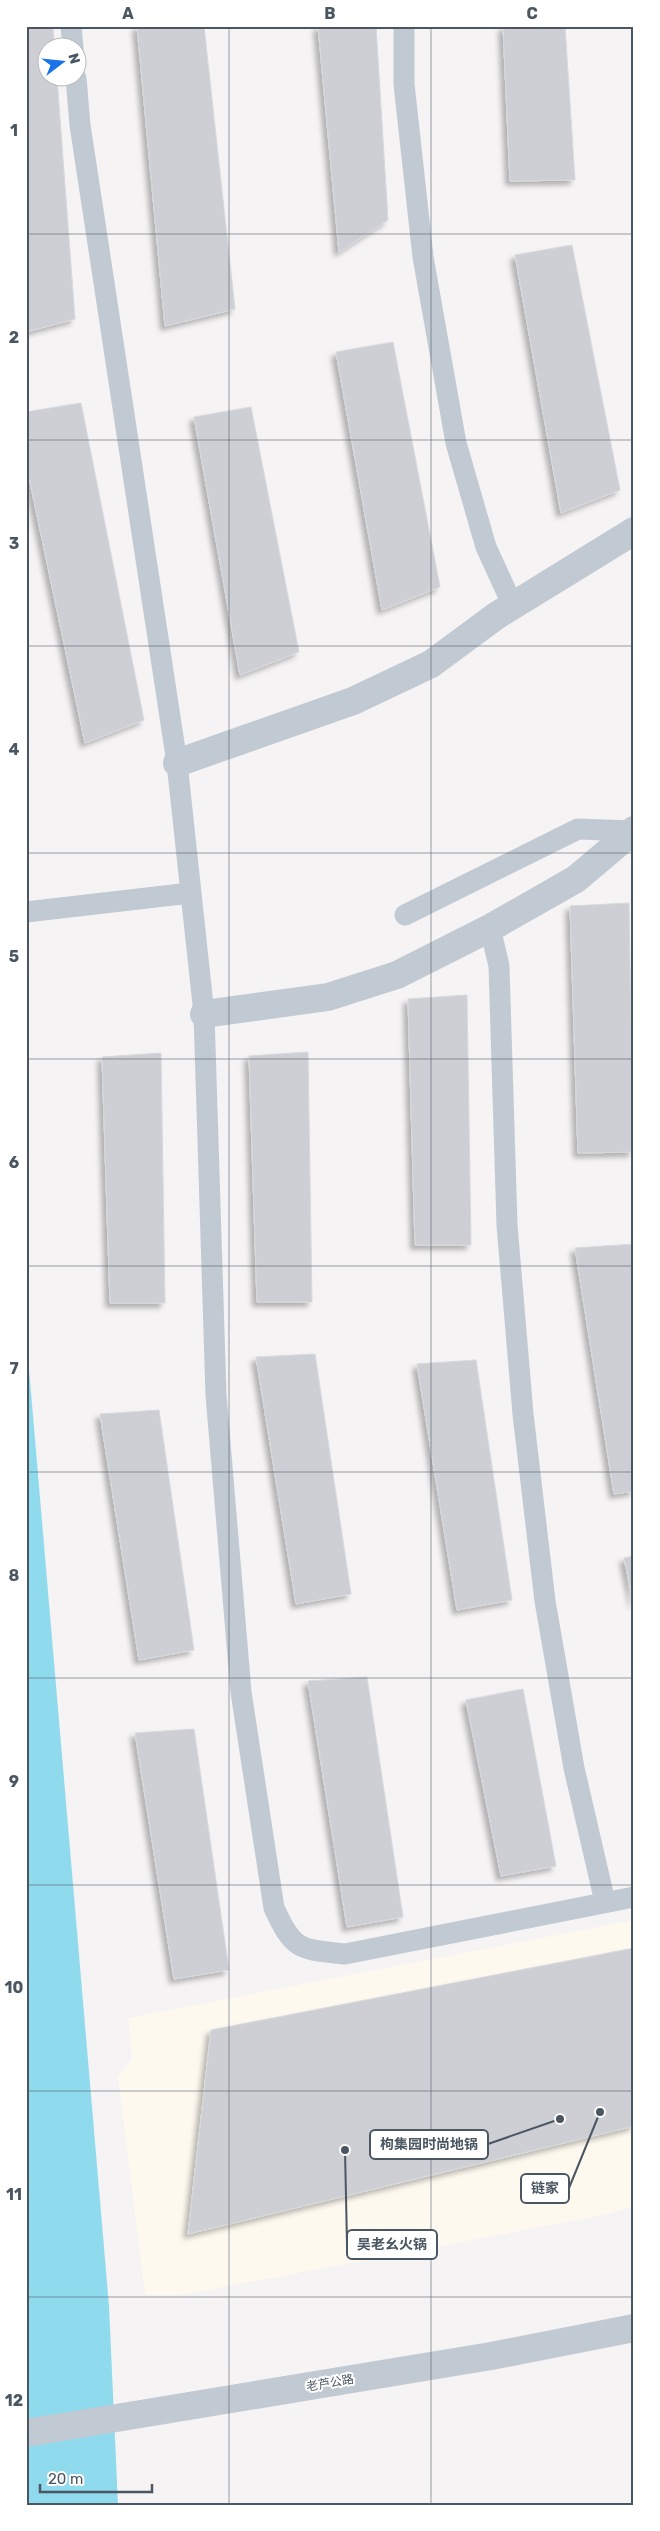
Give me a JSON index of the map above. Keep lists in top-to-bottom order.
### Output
{
  "streets": {
    "street": ["老芦公路"]
  },
  "places": ["链家", "枸集园时尚地锅", "吴老幺火锅"],
  "scale_bar": "20 m",
  "north": "right",
  "grid": {
    "columns": ["A", "B", "C"],
    "rows": [
      "1",
      "2",
      "3",
      "4",
      "5",
      "6",
      "7",
      "8",
      "9",
      "10",
      "11",
      "12"
    ]
  }
}
